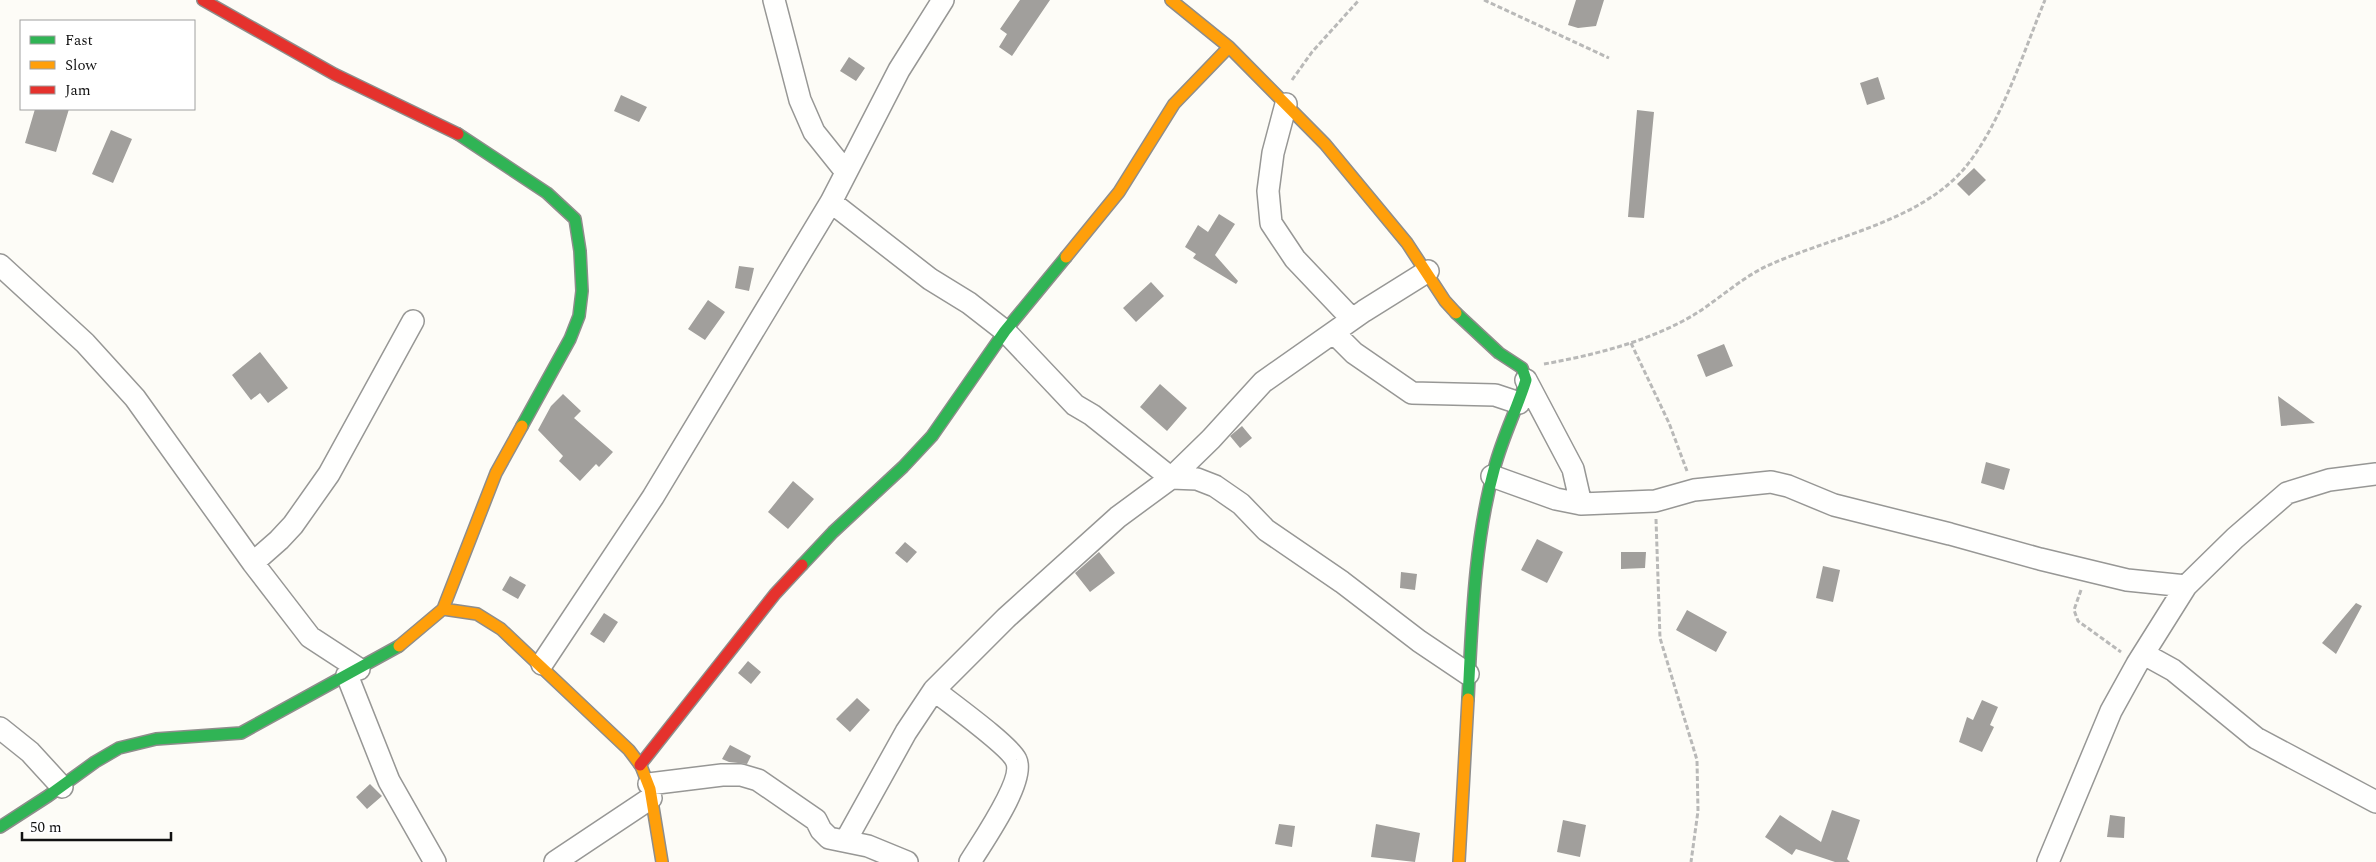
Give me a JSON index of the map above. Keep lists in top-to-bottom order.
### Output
{
  "legend": ["Fast", "Slow", "Jam"],
  "scale_bar": "50 m"
}
